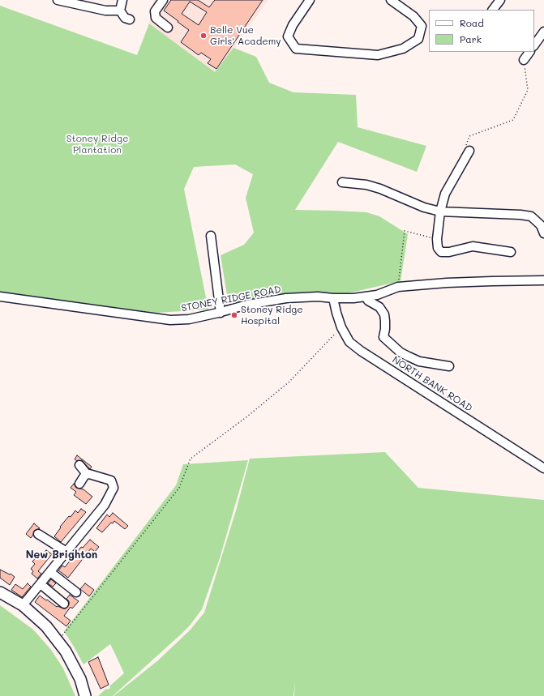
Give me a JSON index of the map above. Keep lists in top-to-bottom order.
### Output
{
  "streets": {
    "street": ["STONEY RIDGE ROAD", "NORTH BANK ROAD"]
  },
  "crossings": [
    ["STONEY RIDGE ROAD", "NORTH BANK ROAD"]
  ],
  "districts": ["New Brighton"],
  "parks": ["Stoney Ridge Plantation"],
  "places": ["Belle Vue Girls' Academy", "Stoney Ridge Hospital"],
  "legend": ["Road", "Park"]
}
